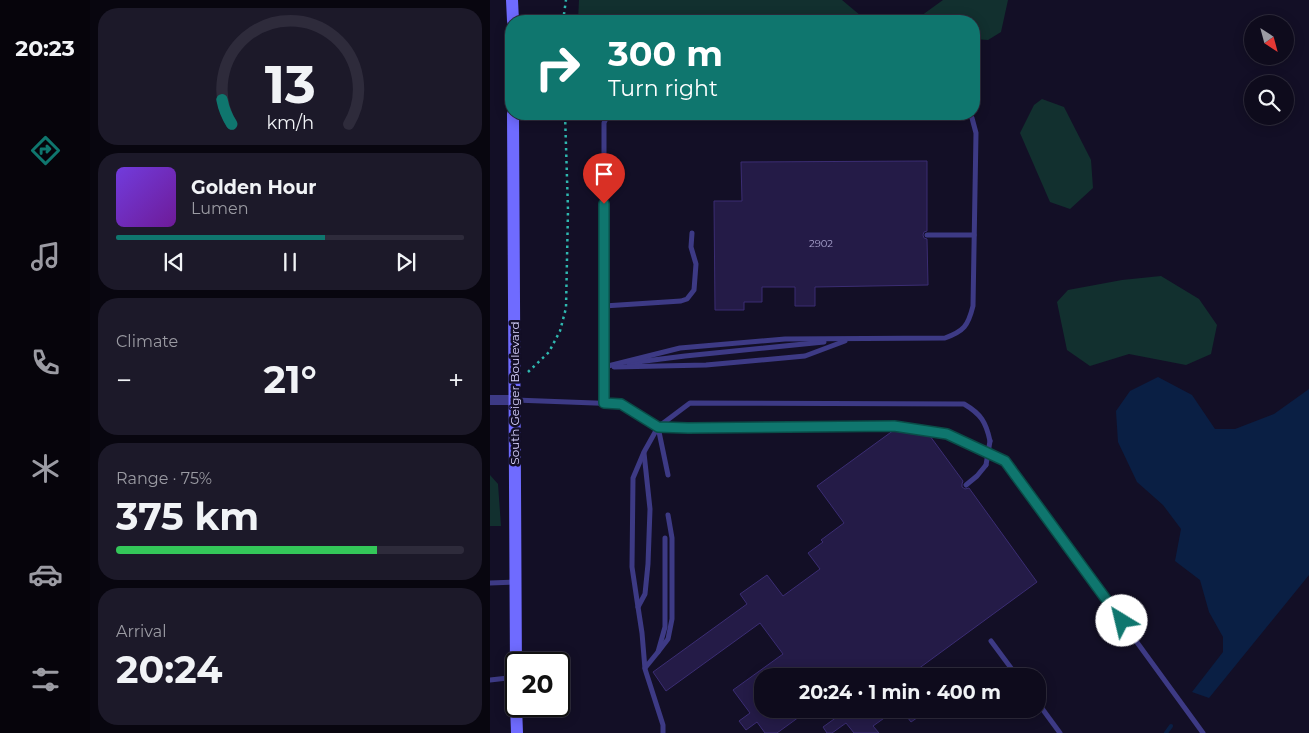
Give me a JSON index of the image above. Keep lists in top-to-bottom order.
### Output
{
  "streets": {
    "street": ["South Geiger Boulevard"]
  },
  "house_numbers": ["2902"],
  "north": "bottom right",
  "page": {
    "tabs": "20:23",
    "turn": ["300 m", "Turn right"],
    "song": ["Golden Hour", "Lumen"],
    "tile": [
      "Climate",
      ["Range · 75%", "375 km"],
      ["Arrival", "20:24"]
    ],
    "heat": ["−", "21°", "+"],
    "limit": "20",
    "trip": "20:24 · 1 min · 400 m",
    "gauge": ["13", "km/h"]
  }
}
